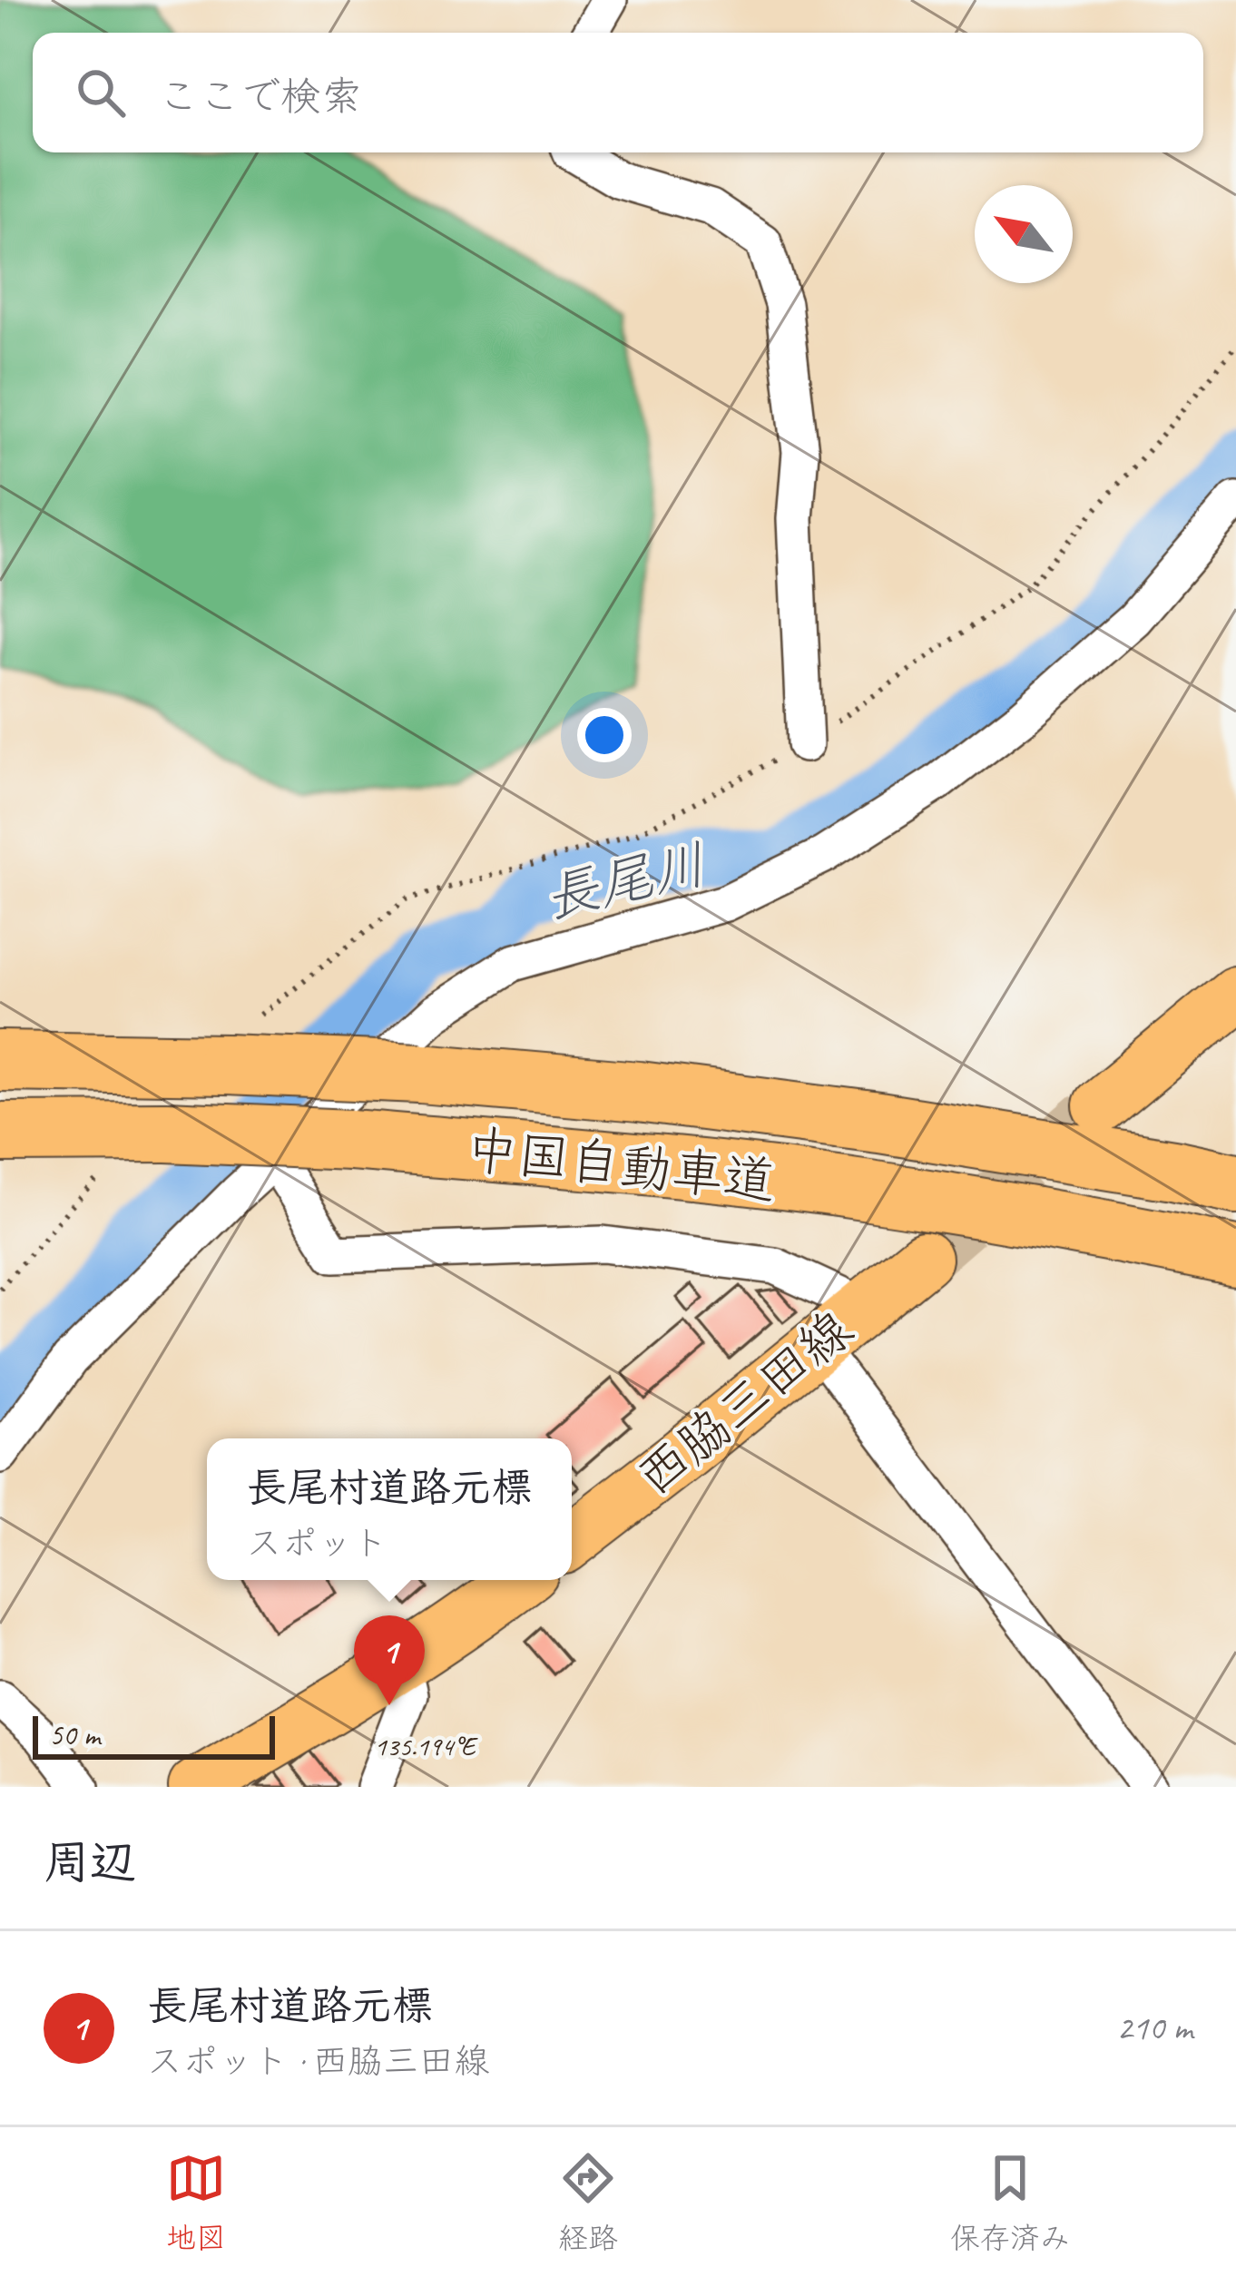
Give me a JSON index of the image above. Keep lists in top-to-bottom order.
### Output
{
  "streets": {
    "highway": ["中国自動車道"],
    "main road": ["西脇三田線"]
  },
  "water": ["長尾川"],
  "scale_bar": "50 m",
  "north": "top left",
  "page": {
    "search": "ここで検索",
    "popup": ["長尾村道路元標", "スポット"],
    "pins": "1",
    "scale": "50 m",
    "heading": "周辺",
    "list": [
      {
        "mark": "1",
        "name": "長尾村道路元標",
        "note": "スポット · 西脇三田線",
        "value": "210 m"
      }
    ],
    "nav": ["地図", "経路", "保存済み"]
  },
  "coordinates": ["135.194°E"]
}
